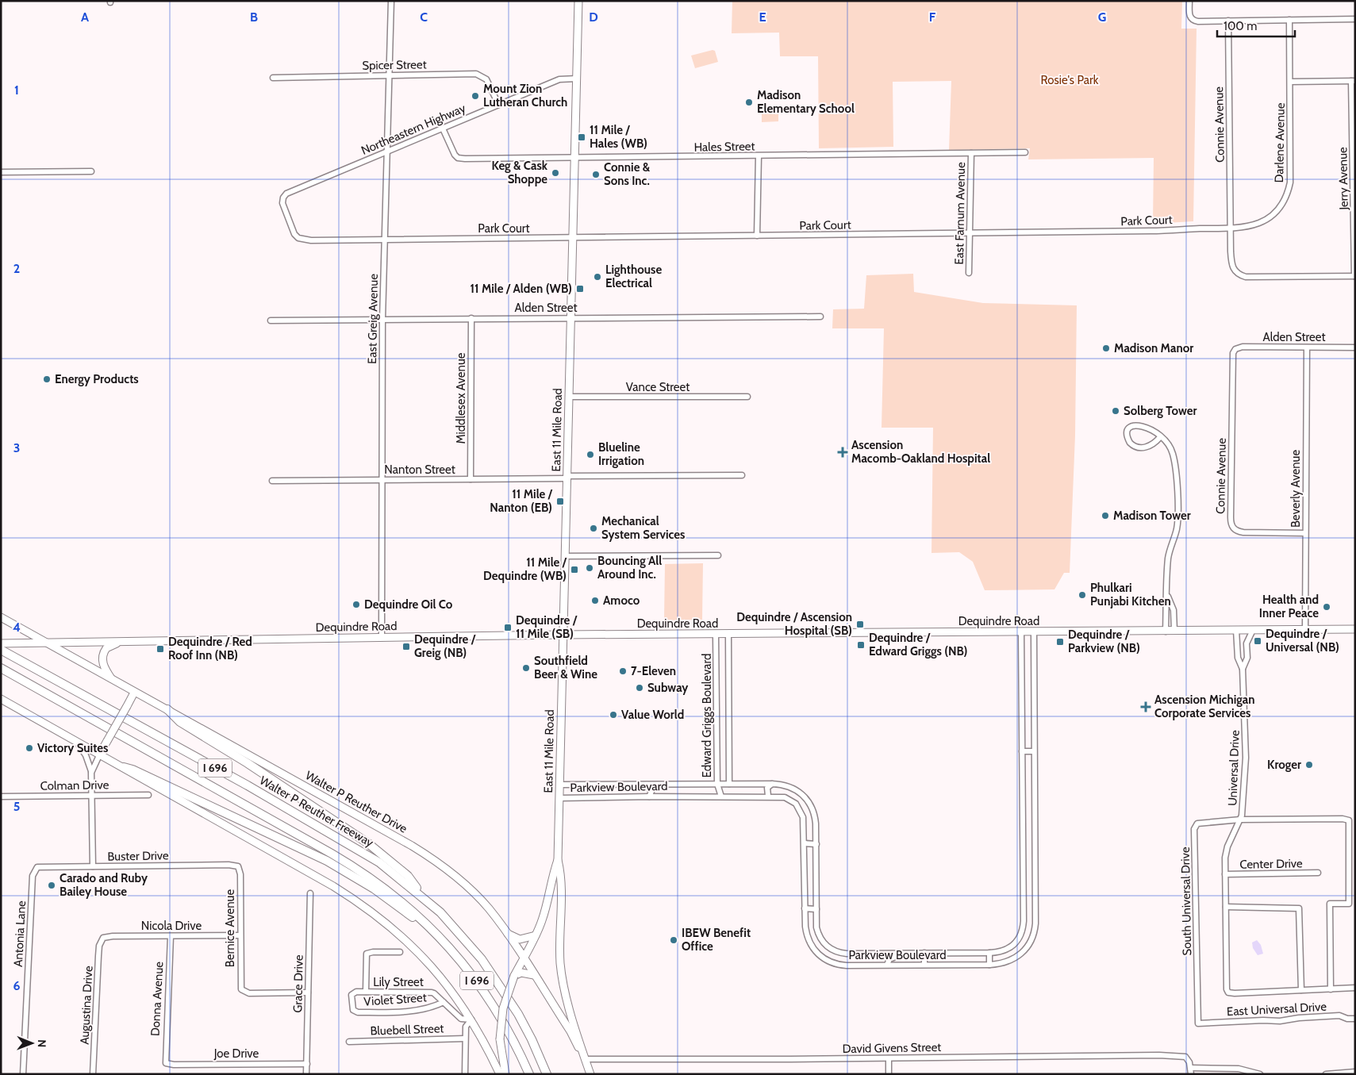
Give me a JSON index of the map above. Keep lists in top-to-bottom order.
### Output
{
  "streets": {
    "highway": ["I 696", "Walter P Reuther Freeway"],
    "main road": ["East 11 Mile Road", "Dequindre Road", "Walter P Reuther Drive"],
    "street": [
      "Spicer Street",
      "Connie Avenue",
      "Northeastern Highway",
      "Darlene Avenue",
      "Hales Street",
      "Jerry Avenue",
      "East Farnum Avenue",
      "Park Court",
      "Alden Street",
      "East Greig Avenue",
      "Vance Street",
      "Middlesex Avenue",
      "Nanton Street",
      "Beverly Avenue",
      "Edward Griggs Boulevard",
      "Universal Drive",
      "Colman Drive",
      "Parkview Boulevard",
      "Buster Drive",
      "Center Drive",
      "South Universal Drive",
      "Nicola Drive",
      "Bernice Avenue",
      "Antonia Lane",
      "Lily Street",
      "Grace Drive",
      "Donna Avenue",
      "Violet Street",
      "Augustina Drive",
      "East Universal Drive",
      "Bluebell Street",
      "David Givens Street",
      "Joe Drive"
    ]
  },
  "crossings": [
    ["Spicer Street", "Northeastern Highway"],
    ["Spicer Street", "East Greig Avenue"],
    ["Connie Avenue", "Darlene Avenue"],
    ["Connie Avenue", "Park Court"],
    ["Connie Avenue", "Alden Street"],
    ["Connie Avenue", "Beverly Avenue"],
    ["Northeastern Highway", "Hales Street"],
    ["Northeastern Highway", "Park Court"],
    ["Northeastern Highway", "East Greig Avenue"],
    ["Northeastern Highway", "East 11 Mile Road"],
    ["Darlene Avenue", "Park Court"],
    ["Hales Street", "East Farnum Avenue"],
    ["Hales Street", "East 11 Mile Road"],
    ["East Farnum Avenue", "Park Court"],
    ["Park Court", "East Greig Avenue"],
    ["Park Court", "East 11 Mile Road"],
    ["Alden Street", "East Greig Avenue"],
    ["Alden Street", "Middlesex Avenue"],
    ["Alden Street", "East 11 Mile Road"],
    ["Alden Street", "Beverly Avenue"],
    ["East Greig Avenue", "Nanton Street"],
    ["East Greig Avenue", "Dequindre Road"],
    ["Vance Street", "East 11 Mile Road"],
    ["Middlesex Avenue", "Nanton Street"],
    ["East 11 Mile Road", "Nanton Street"],
    ["East 11 Mile Road", "Dequindre Road"],
    ["East 11 Mile Road", "Parkview Boulevard"],
    ["East 11 Mile Road", "Walter P Reuther Drive"],
    ["East 11 Mile Road", "David Givens Street"],
    ["Beverly Avenue", "Dequindre Road"],
    ["Dequindre Road", "Edward Griggs Boulevard"],
    ["Dequindre Road", "Universal Drive"],
    ["Dequindre Road", "Parkview Boulevard"],
    ["Dequindre Road", "Walter P Reuther Drive"],
    ["Edward Griggs Boulevard", "Parkview Boulevard"],
    ["Universal Drive", "Center Drive"],
    ["Universal Drive", "South Universal Drive"],
    ["Walter P Reuther Drive", "David Givens Street"],
    ["Buster Drive", "Bernice Avenue"],
    ["Buster Drive", "Antonia Lane"],
    ["South Universal Drive", "East Universal Drive"],
    ["Nicola Drive", "Bernice Avenue"],
    ["Nicola Drive", "Donna Avenue"],
    ["Nicola Drive", "Augustina Drive"],
    ["Bernice Avenue", "Grace Drive"],
    ["Lily Street", "Violet Street"],
    ["Grace Drive", "Joe Drive"],
    ["Donna Avenue", "Joe Drive"]
  ],
  "parks": ["Rosie's Park"],
  "places": {
    "other": [
      "Mount Zion Lutheran Church",
      "Madison Elementary School",
      "Keg & Cask Shoppe",
      "Connie & Sons Inc.",
      "Lighthouse Electrical",
      "Madison Manor",
      "Energy Products",
      "Solberg Tower",
      "Blueline Irrigation",
      "Madison Tower",
      "Mechanical System Services",
      "Bouncing All Around Inc.",
      "Phulkari Punjabi Kitchen",
      "Amoco",
      "Dequindre Oil Co",
      "Health and Inner Peace",
      "Southfield Beer & Wine",
      "7-Eleven",
      "Subway",
      "Value World",
      "Victory Suites",
      "Kroger",
      "Carado and Ruby Bailey House",
      "IBEW Benefit Office"
    ],
    "transit": [
      "11 Mile / Hales (WB)",
      "11 Mile / Alden (WB)",
      "11 Mile / Nanton (EB)",
      "11 Mile / Dequindre (WB)",
      "Dequindre / Ascension Hospital (SB)",
      "Dequindre / 11 Mile (SB)",
      "Dequindre / Universal (NB)",
      "Dequindre / Parkview (NB)",
      "Dequindre / Edward Griggs (NB)",
      "Dequindre / Greig (NB)",
      "Dequindre / Red Roof Inn (NB)"
    ],
    "health": ["Ascension Macomb-Oakland Hospital", "Ascension Michigan Corporate Services"]
  },
  "scale_bar": "100 m",
  "north": "right",
  "grid": {
    "columns": [
      "A",
      "B",
      "C",
      "D",
      "E",
      "F",
      "G"
    ],
    "rows": [
      "1",
      "2",
      "3",
      "4",
      "5",
      "6"
    ]
  }
}
